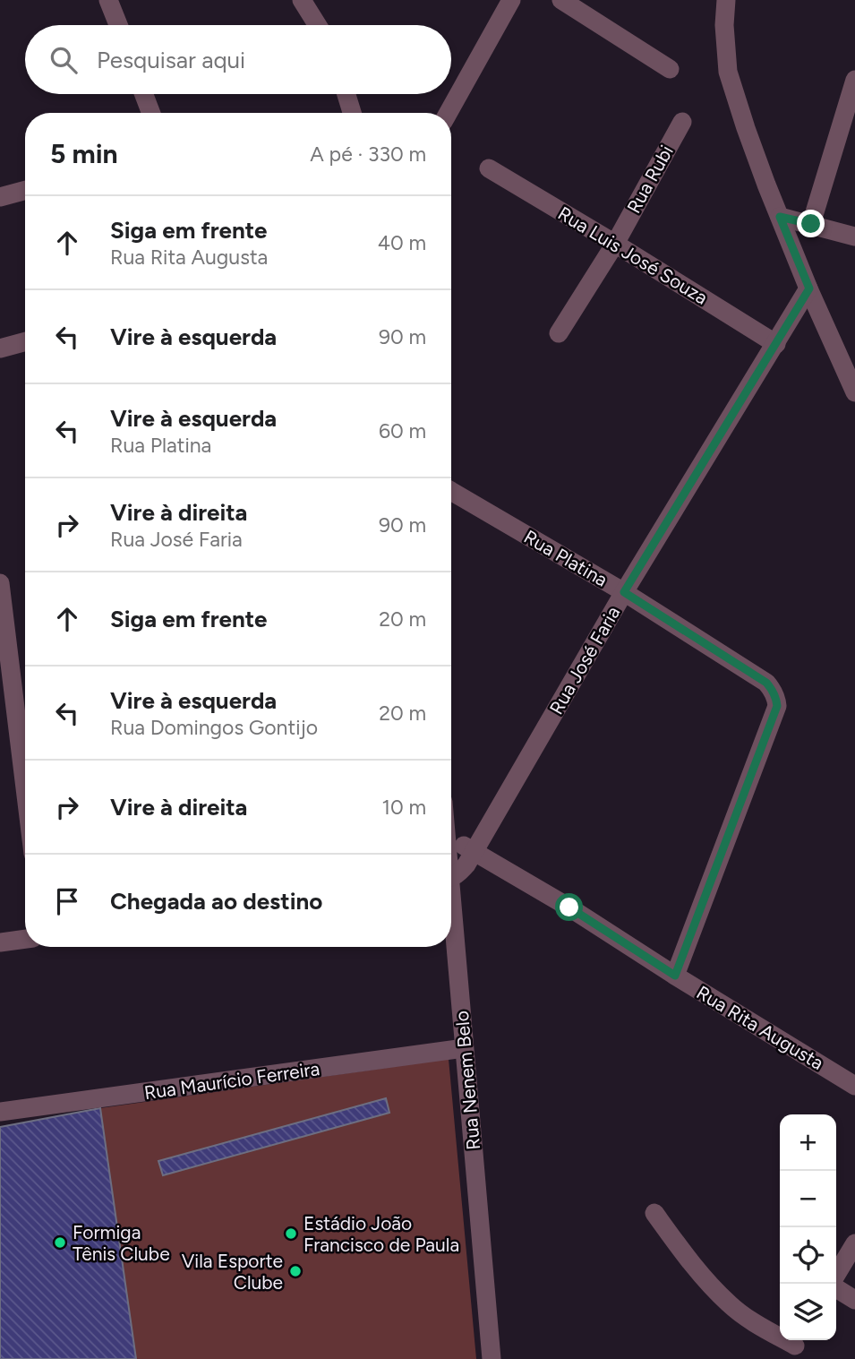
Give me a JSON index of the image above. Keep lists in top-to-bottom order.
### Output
{
  "streets": {
    "street": [
      "Rua Rubi",
      "Rua Luis José Souza",
      "Rua Platina",
      "Rua José Faria",
      "Rua Rita Augusta",
      "Rua Maurício Ferreira",
      "Rua Nenem Belo"
    ]
  },
  "crossings": [
    ["Rua Rubi", "Rua Luis José Souza"],
    ["Rua Luis José Souza", "Rua José Faria"],
    ["Rua Platina", "Rua José Faria"],
    ["Rua Platina", "Rua Rita Augusta"],
    ["Rua José Faria", "Rua Rita Augusta"],
    ["Rua Maurício Ferreira", "Rua Nenem Belo"]
  ],
  "places": ["Estádio João Francisco de Paula", "Formiga Tênis Clube", "Vila Esporte Clube"],
  "page": {
    "search": "Pesquisar aqui",
    "heading": ["5 min", "A pé · 330 m"],
    "list": [
      ["Siga em frente", "Rua Rita Augusta", "40 m"],
      ["Vire à esquerda", "90 m"],
      ["Vire à esquerda", "Rua Platina", "60 m"],
      ["Vire à direita", "Rua José Faria", "90 m"],
      ["Siga em frente", "20 m"],
      ["Vire à esquerda", "Rua Domingos Gontijo", "20 m"],
      ["Vire à direita", "10 m"],
      "Chegada ao destino"
    ],
    "map_buttons": ["+", "−"]
  }
}
